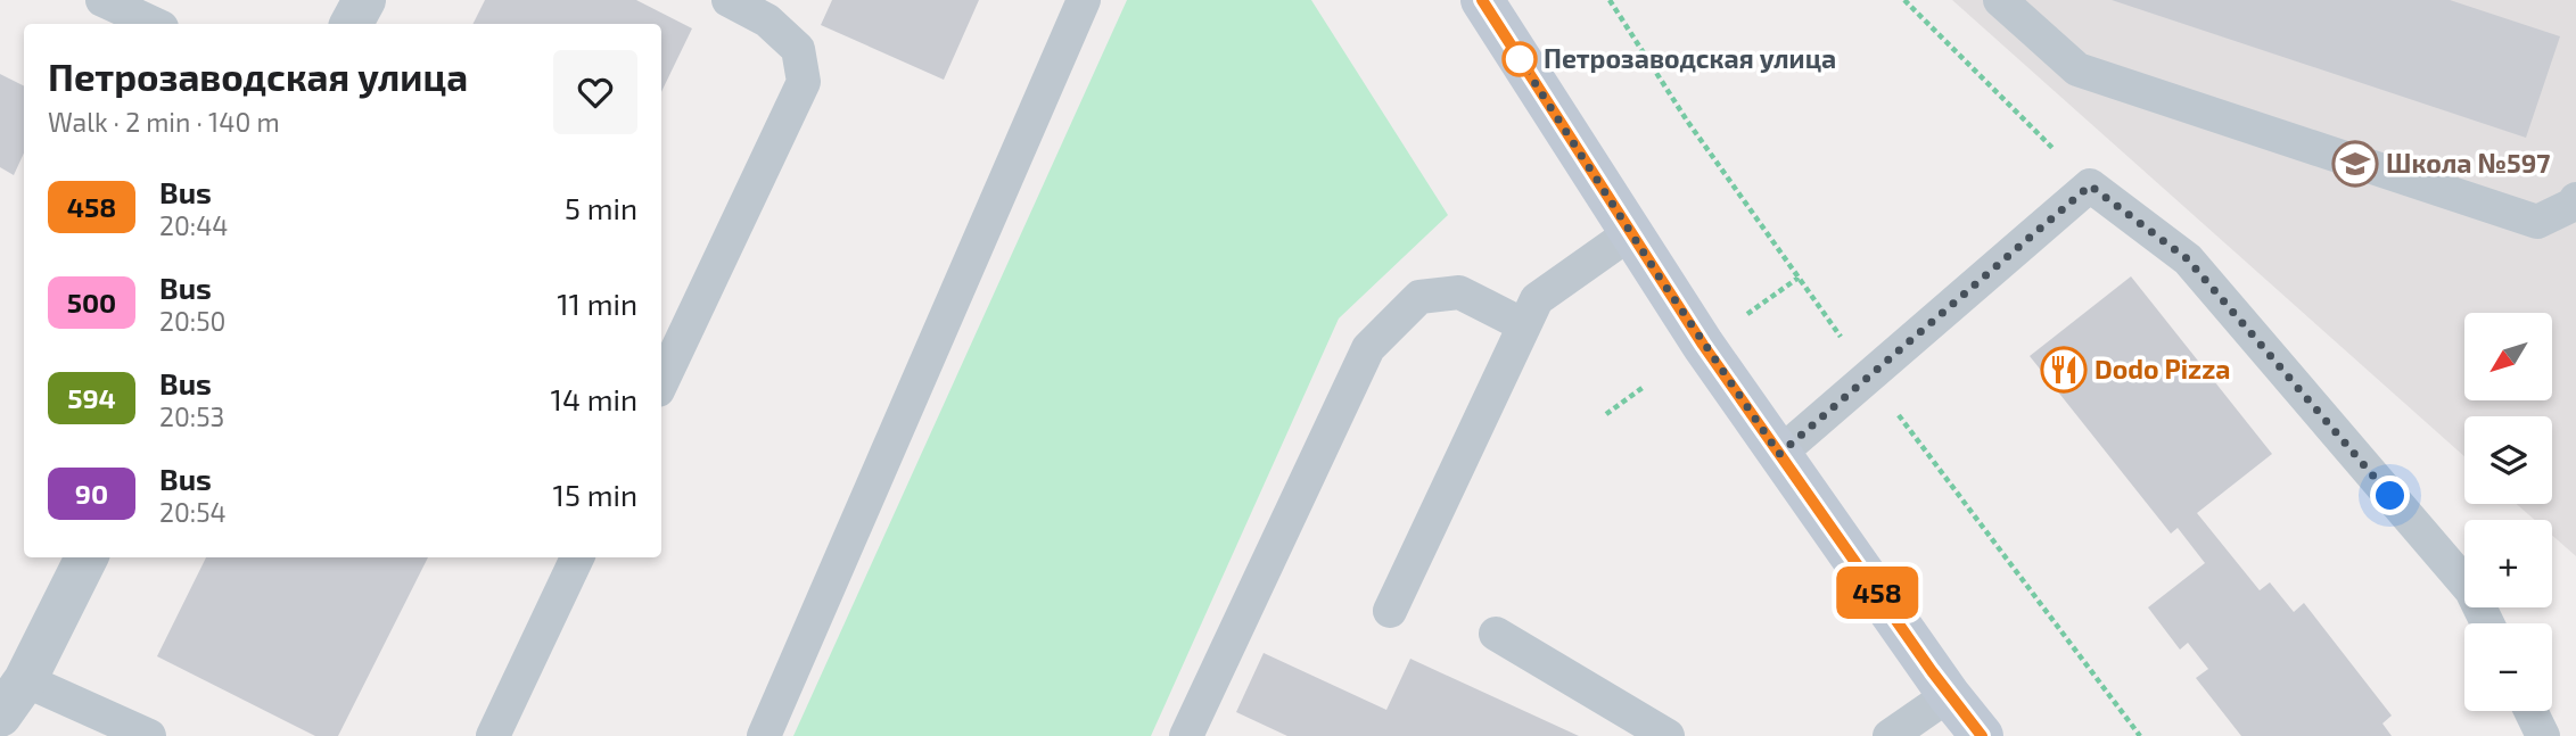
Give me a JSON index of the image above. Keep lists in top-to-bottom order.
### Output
{
  "places": {
    "other": ["Петрозаводская улица"],
    "school or university": ["Школа №597"],
    "restaurant": ["Dodo Pizza"]
  },
  "lines": ["bus line 458"],
  "north": "bottom left",
  "page": {
    "on_map": "458",
    "heading": ["Петрозаводская улица", "Walk · 2 min · 140 m"],
    "list": [
      {
        "mark": "458",
        "name": "Bus",
        "note": "20:44",
        "value": "5 min"
      },
      {
        "mark": "500",
        "name": "Bus",
        "note": "20:50",
        "value": "11 min"
      },
      {
        "mark": "594",
        "name": "Bus",
        "note": "20:53",
        "value": "14 min"
      },
      {
        "mark": "90",
        "name": "Bus",
        "note": "20:54",
        "value": "15 min"
      }
    ],
    "map_buttons": ["+", "−"]
  }
}
